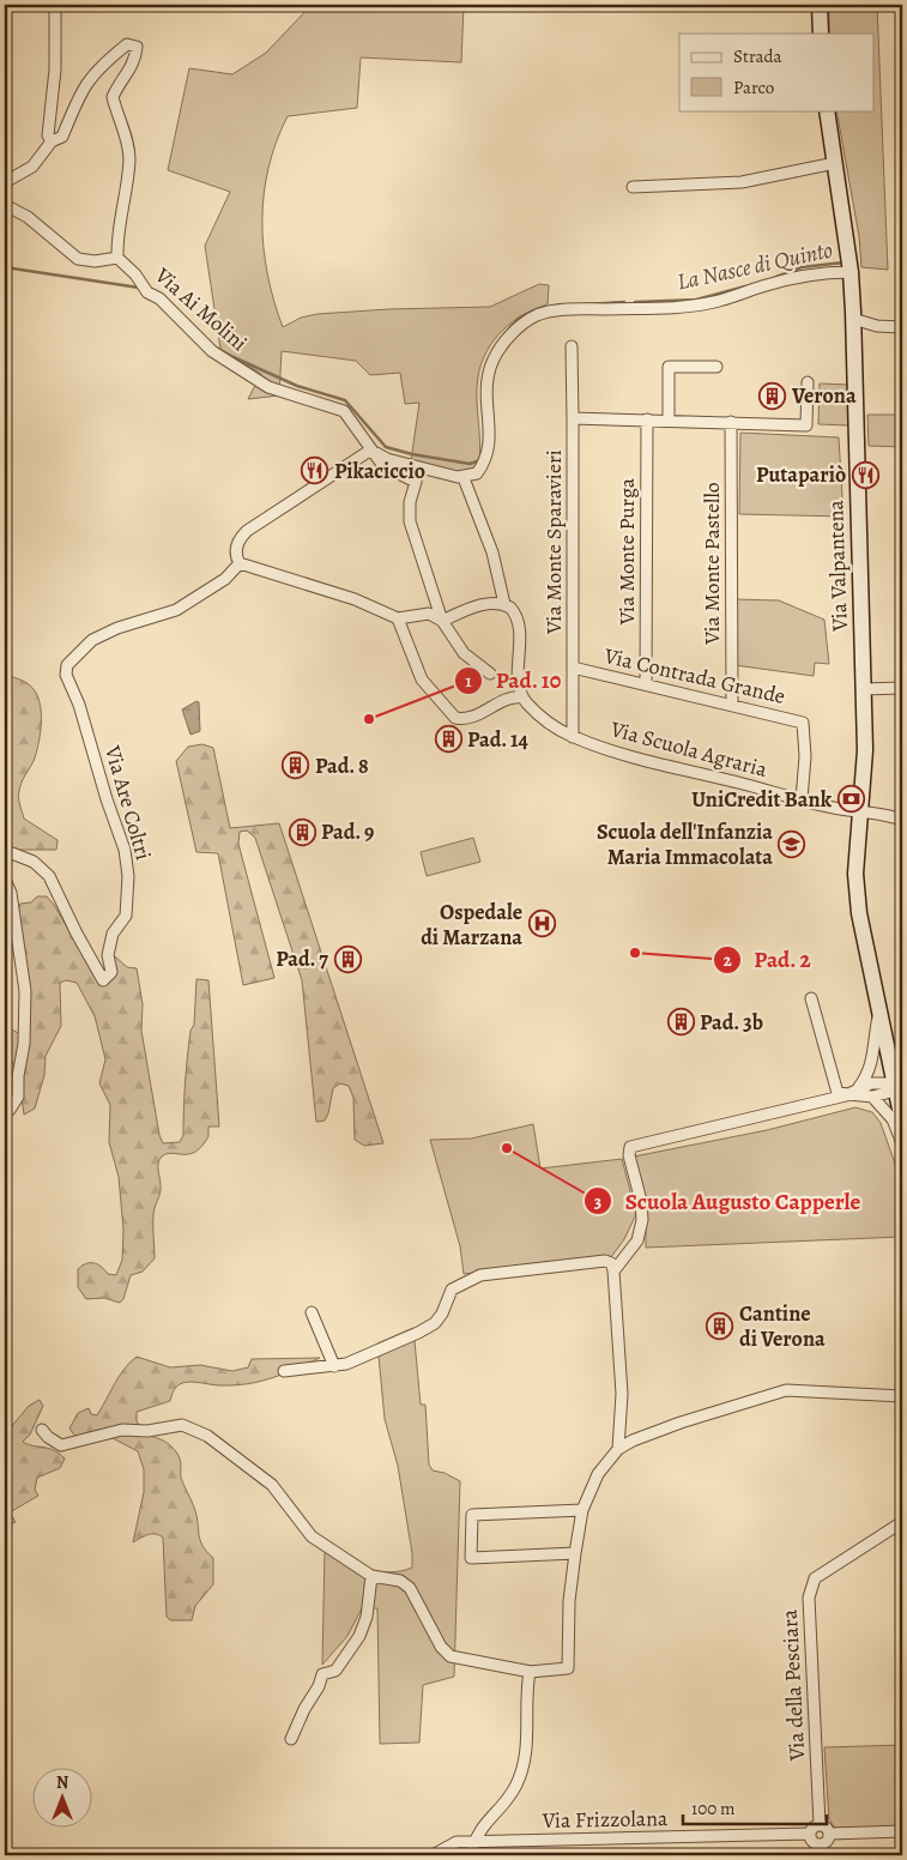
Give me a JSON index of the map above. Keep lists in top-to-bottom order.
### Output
{
  "streets": {
    "street": [
      "Via Ai Molini",
      "Via Monte Sparavieri",
      "Via Monte Purga",
      "Via Monte Pastello",
      "Via Valpantena",
      "Via Contrada Grande",
      "Via Scuola Agraria",
      "Via Are Coltri",
      "Via della Pesciara",
      "Via Frizzolana"
    ]
  },
  "crossings": [
    ["Via Monte Sparavieri", "Via Contrada Grande"],
    ["Via Monte Sparavieri", "Via Scuola Agraria"],
    ["Via Monte Purga", "Via Contrada Grande"],
    ["Via Monte Pastello", "Via Contrada Grande"],
    ["Via Valpantena", "Via Scuola Agraria"],
    ["Via Contrada Grande", "Via Scuola Agraria"]
  ],
  "water": ["La Nasce di Quinto"],
  "places": {
    "building": [
      "Verona",
      "Pad. 14",
      "Pad. 8",
      "Pad. 9",
      "Pad. 7",
      "Pad. 3b",
      "Cantine di Verona"
    ],
    "restaurant": ["Pikaciccio", "Putapariò"],
    "other": ["Pad. 10", "Pad. 2", "Scuola Augusto Capperle"],
    "bank": ["UniCredit Bank"],
    "school or university": ["Scuola dell'Infanzia Maria Immacolata"],
    "hospital": ["Ospedale di Marzana"]
  },
  "legend": ["Strada", "Parco"],
  "scale_bar": "100 m",
  "north": "top"
}
